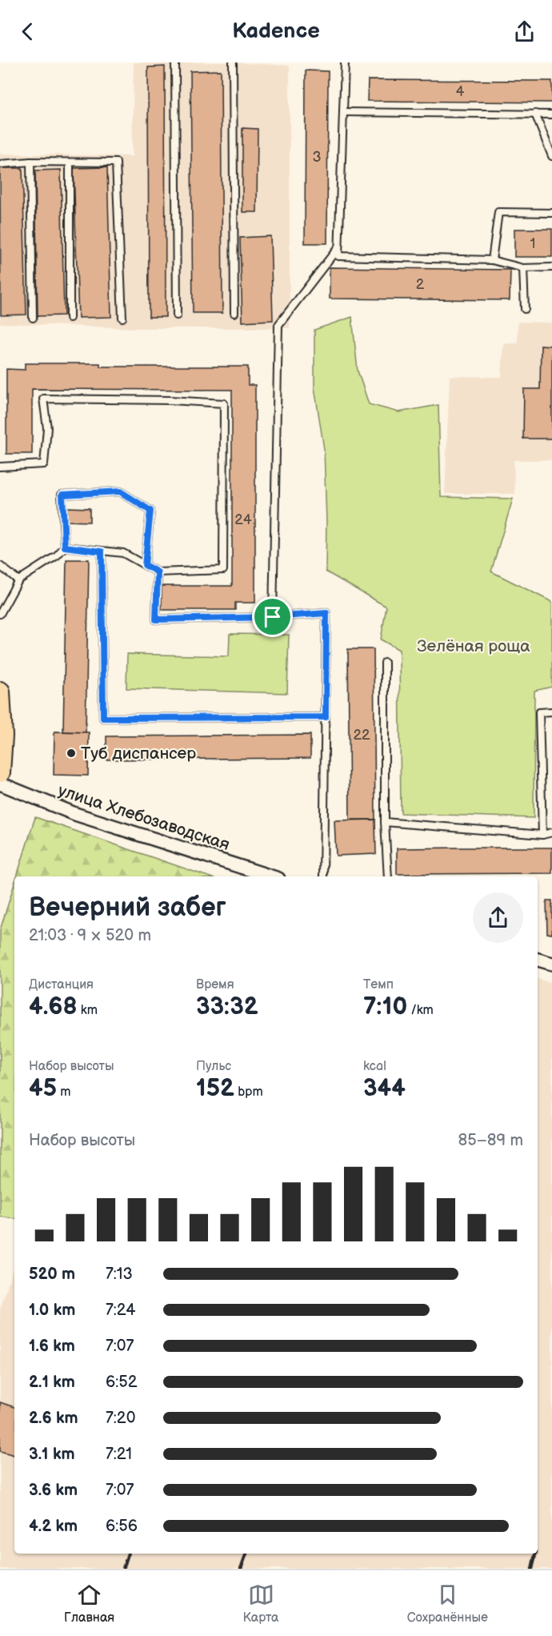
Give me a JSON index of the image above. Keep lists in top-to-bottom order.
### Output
{
  "streets": {
    "street": ["улица Хлебозаводская"]
  },
  "parks": ["Зелёная роща"],
  "places": ["Туб диспансер"],
  "house_numbers": [
    "4",
    "3",
    "1",
    "2",
    "24",
    "22"
  ],
  "page": {
    "header": "Kadence",
    "heading": ["Вечерний забег", "21:03 · 9 × 520 m"],
    "stats": [
      ["Дистанция", "4.68 km"],
      ["Время", "33:32"],
      ["Темп", "7:10 /km"],
      ["Набор высоты", "45 m"],
      ["Пульс", "152 bpm"],
      ["kcal", "344"]
    ],
    "chart": ["Набор высоты", "85–89 m"],
    "list": [
      {
        "name": "520 m",
        "note": "7:13"
      },
      {
        "name": "1.0 km",
        "note": "7:24"
      },
      {
        "name": "1.6 km",
        "note": "7:07"
      },
      {
        "name": "2.1 km",
        "note": "6:52"
      },
      {
        "name": "2.6 km",
        "note": "7:20"
      },
      {
        "name": "3.1 km",
        "note": "7:21"
      },
      {
        "name": "3.6 km",
        "note": "7:07"
      },
      {
        "name": "4.2 km",
        "note": "6:56"
      }
    ],
    "tabs": ["Главная", "Карта", "Сохранённые"]
  }
}
